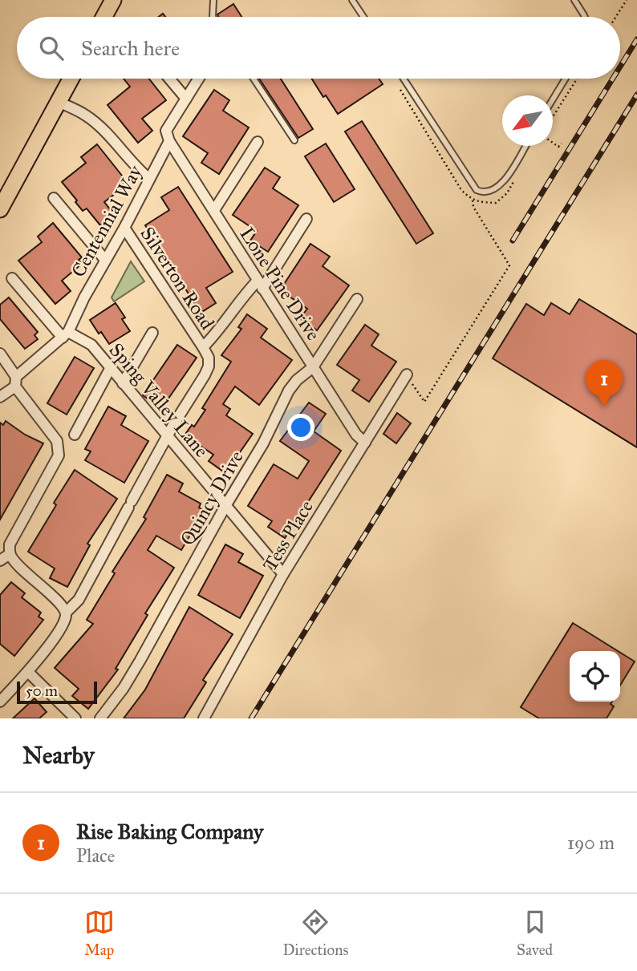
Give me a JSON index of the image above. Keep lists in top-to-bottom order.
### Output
{
  "streets": {
    "street": [
      "Centennial Way",
      "Silverton Road",
      "Lone Pine Drive",
      "Sping Valley Lane",
      "Quincy Drive",
      "Tess Place"
    ]
  },
  "crossings": [
    ["Centennial Way", "Silverton Road"],
    ["Centennial Way", "Lone Pine Drive"],
    ["Centennial Way", "Sping Valley Lane"],
    ["Lone Pine Drive", "Quincy Drive"],
    ["Lone Pine Drive", "Tess Place"],
    ["Sping Valley Lane", "Quincy Drive"],
    ["Sping Valley Lane", "Tess Place"]
  ],
  "scale_bar": "50 m",
  "north": "bottom left",
  "page": {
    "search": "Search here",
    "pins": "1",
    "scale": "50 m",
    "heading": "Nearby",
    "list": [
      {
        "mark": "1",
        "name": "Rise Baking Company",
        "note": "Place",
        "value": "190 m"
      }
    ],
    "nav": ["Map", "Directions", "Saved"]
  }
}
